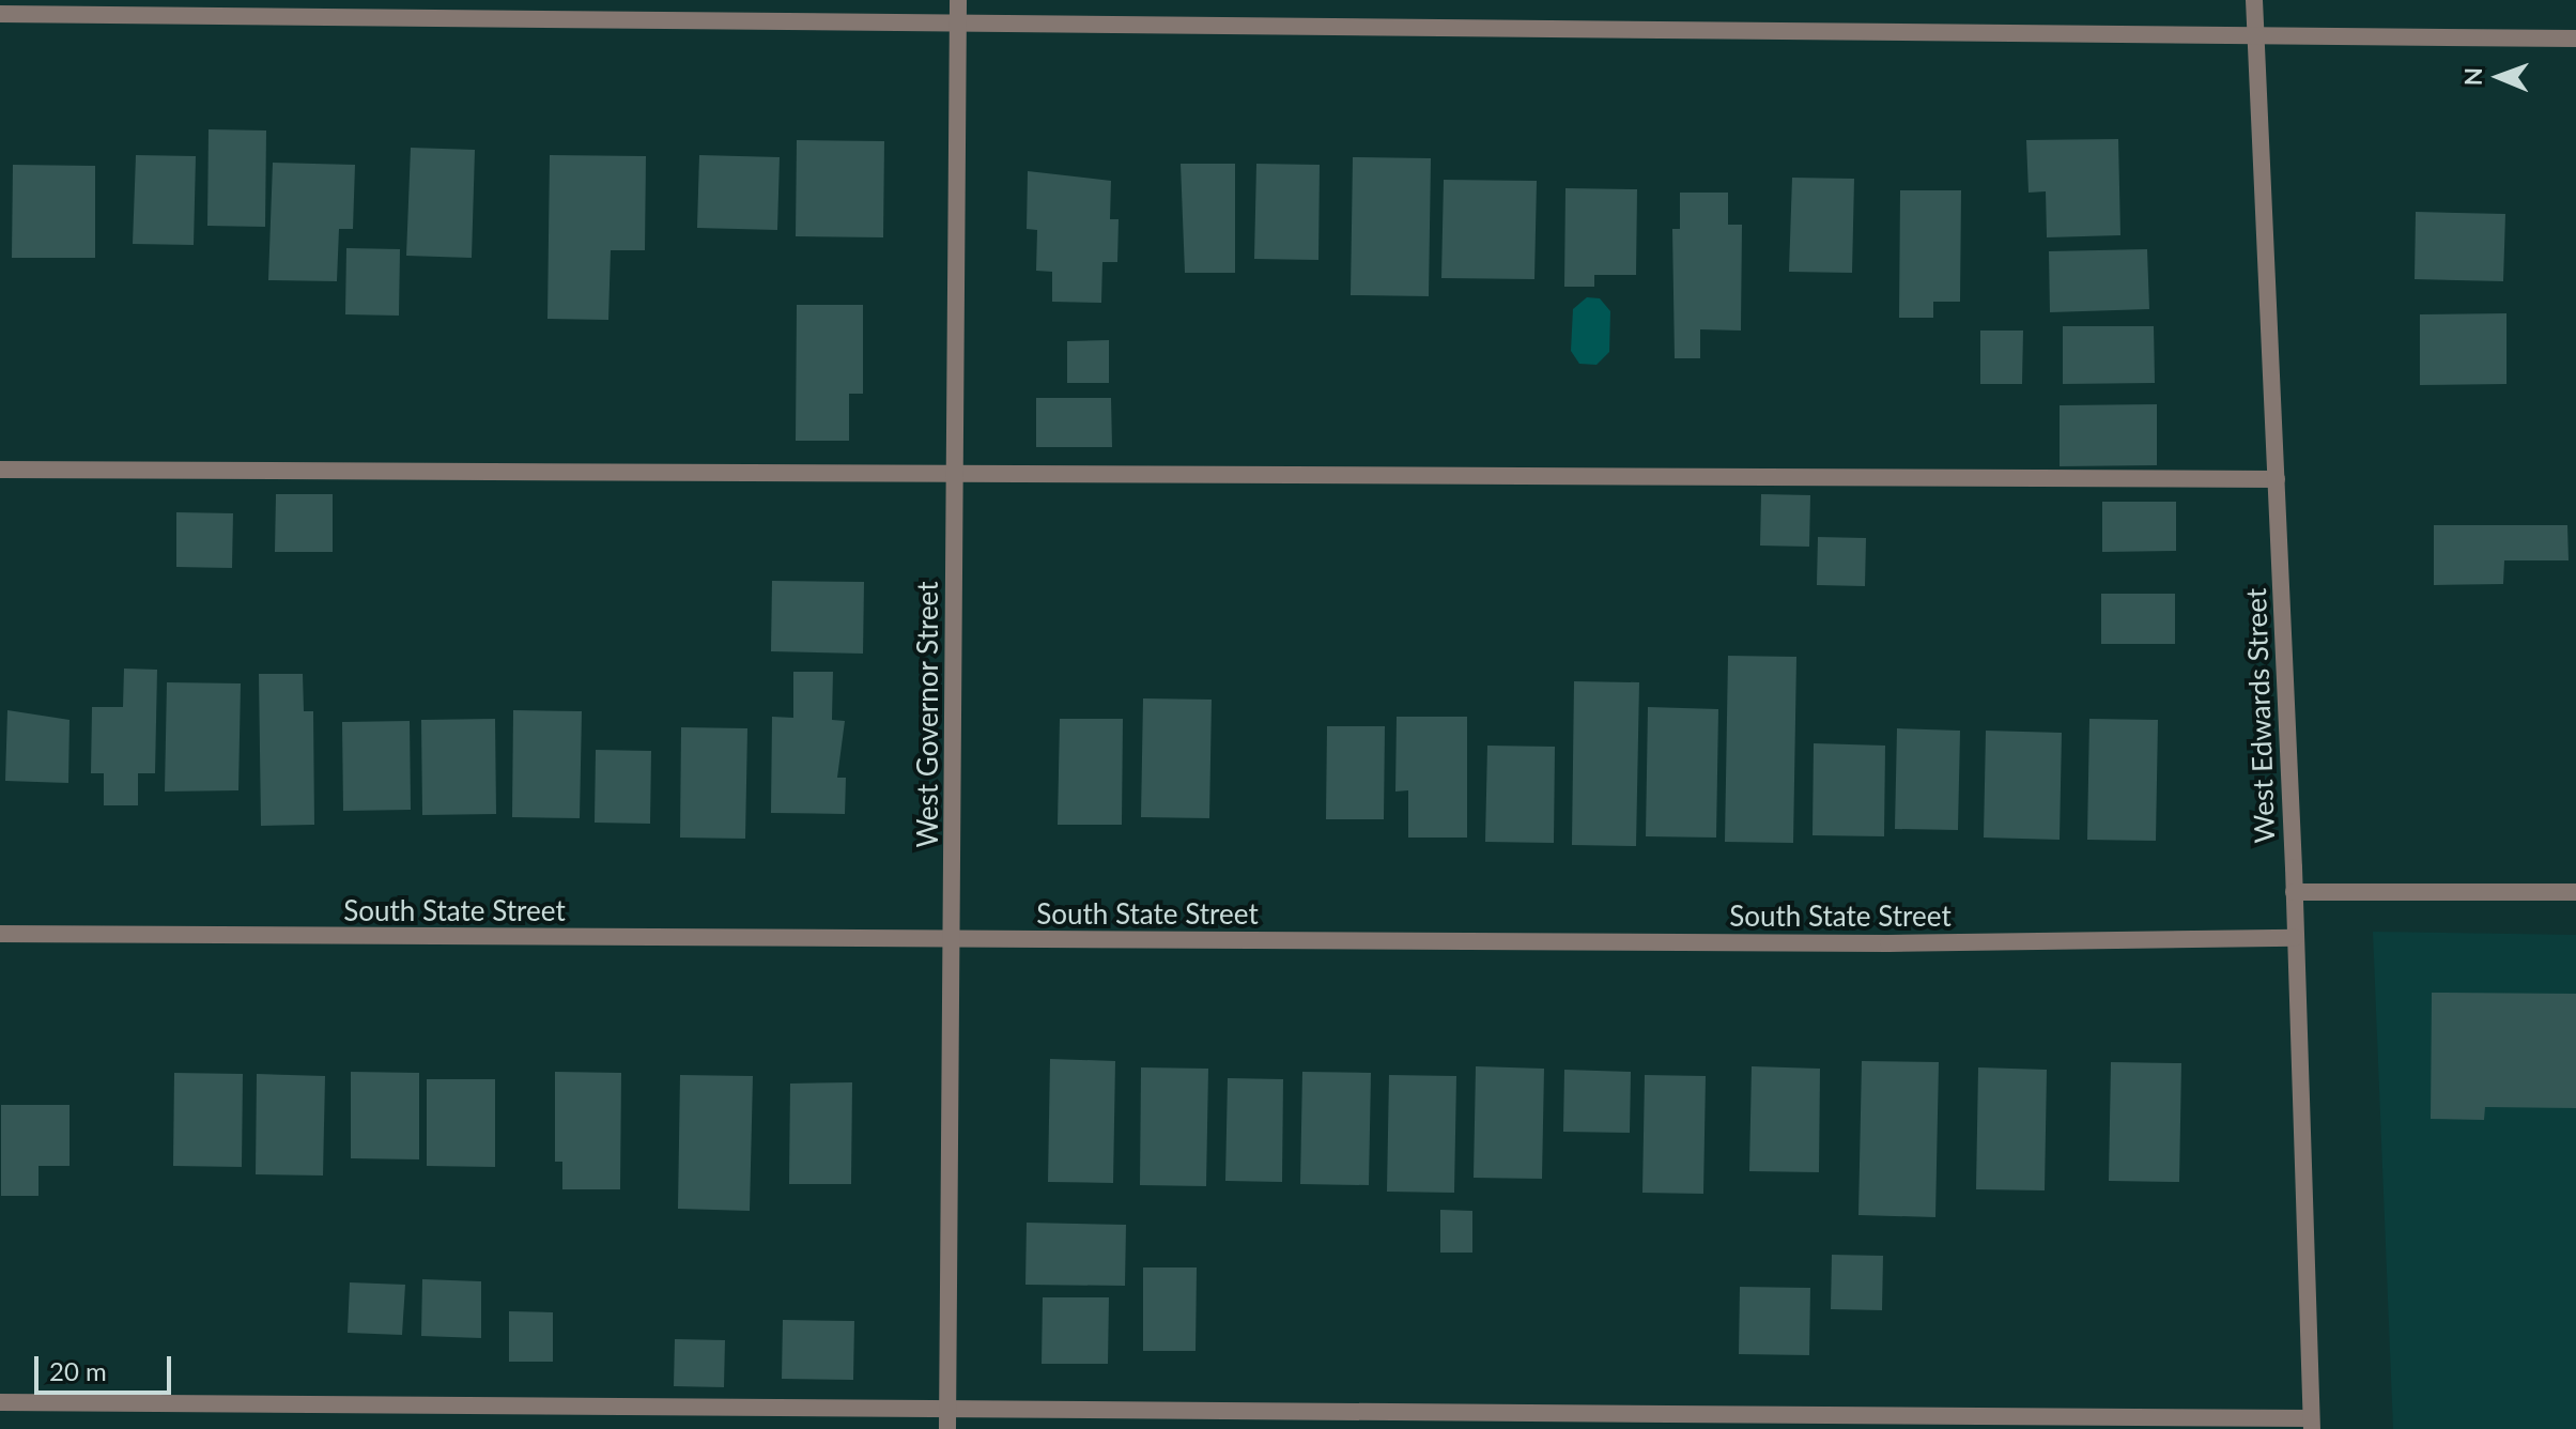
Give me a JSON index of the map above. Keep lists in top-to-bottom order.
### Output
{
  "streets": {
    "street": ["West Governor Street", "West Edwards Street", "South State Street"]
  },
  "crossings": [
    ["West Governor Street", "South State Street"],
    ["West Edwards Street", "South State Street"]
  ],
  "scale_bar": "20 m",
  "north": "left"
}
